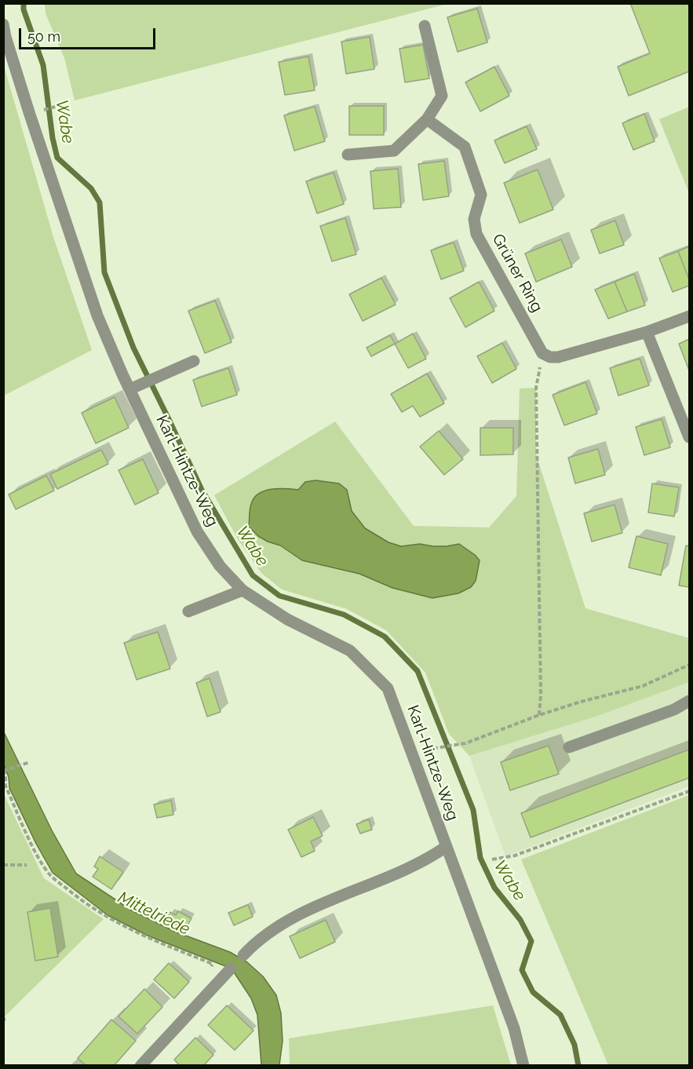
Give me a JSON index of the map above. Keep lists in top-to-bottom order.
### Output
{
  "streets": {
    "street": ["Grüner Ring", "Karl-Hintze-Weg"]
  },
  "water": ["Wabe", "Mittelriede"],
  "scale_bar": "50 m"
}
